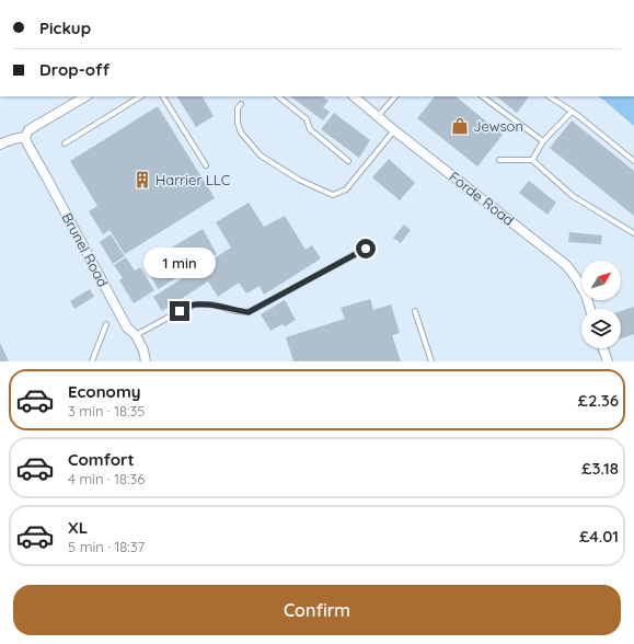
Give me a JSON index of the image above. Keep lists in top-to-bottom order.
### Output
{
  "streets": {
    "street": ["Forde Road", "Brunel Road"]
  },
  "places": {
    "shop": ["Jewson"],
    "building": ["Harrier LLC"]
  },
  "north": "top right",
  "page": {
    "banner": ["Pickup", "Drop-off"],
    "bubble": "1 min",
    "list": [
      {
        "name": "Economy",
        "note": "3 min · 18:35",
        "value": "£2.36"
      },
      {
        "name": "Comfort",
        "note": "4 min · 18:36",
        "value": "£3.18"
      },
      {
        "name": "XL",
        "note": "5 min · 18:37",
        "value": "£4.01"
      }
    ],
    "buttons": "Confirm"
  }
}
